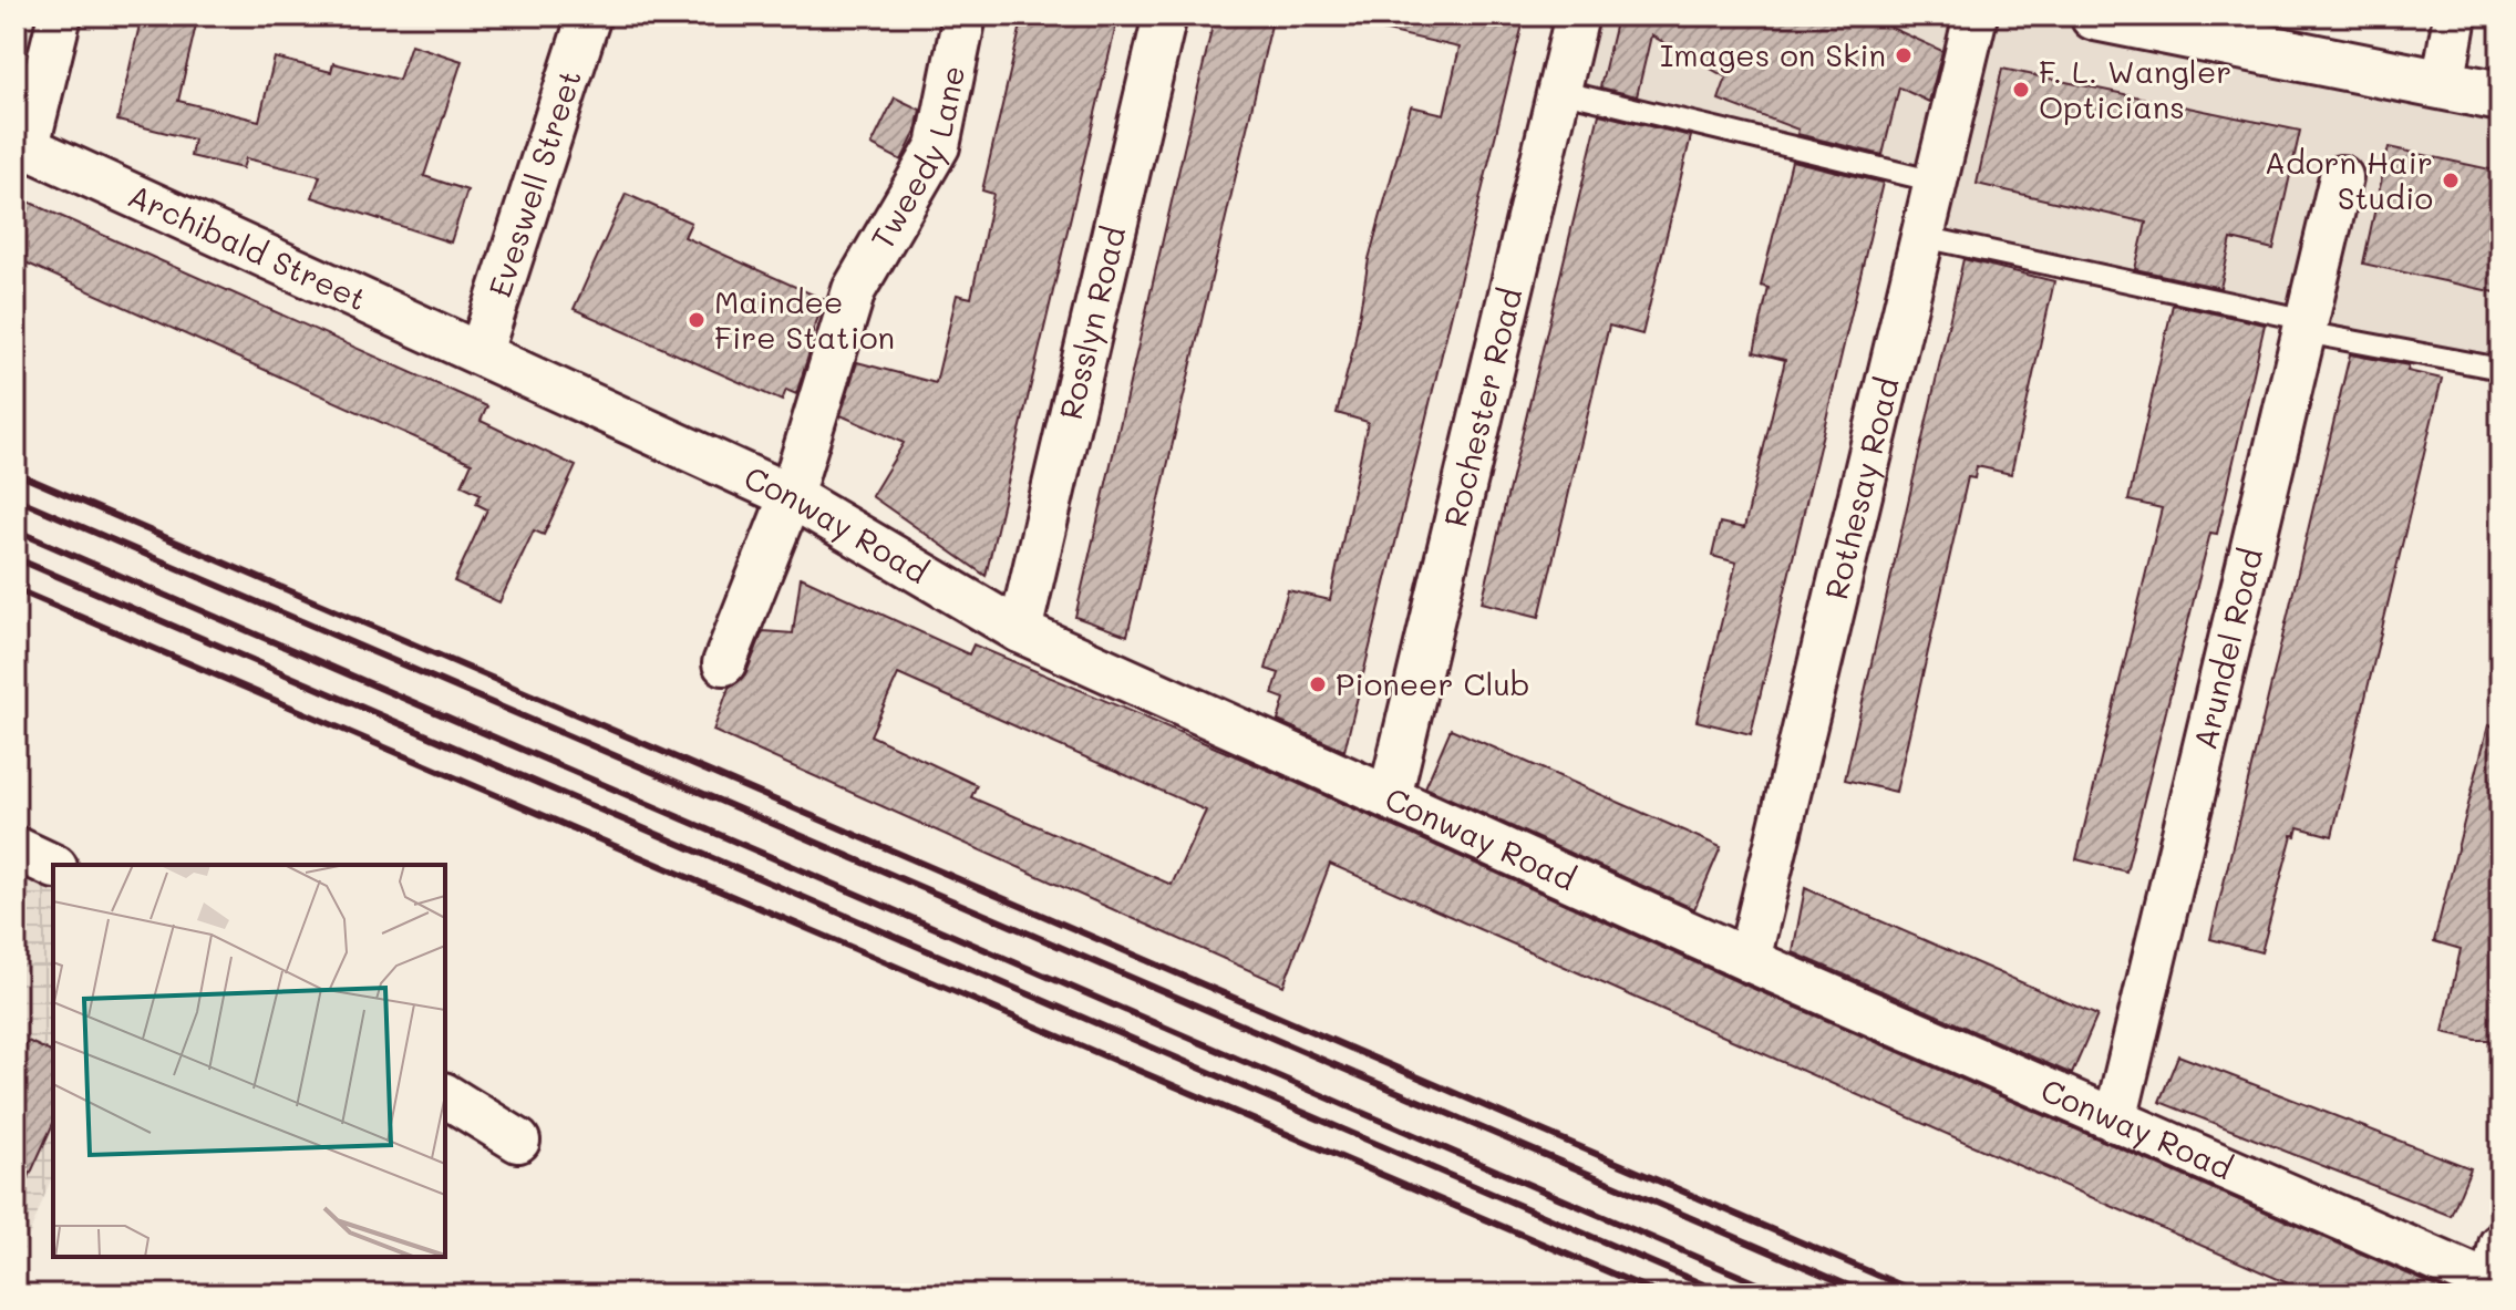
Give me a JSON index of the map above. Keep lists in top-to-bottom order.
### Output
{
  "streets": {
    "street": [
      "Tweedy Lane",
      "Eveswell Street",
      "Archibald Street",
      "Rosslyn Road",
      "Rochester Road",
      "Rothesay Road",
      "Conway Road",
      "Arundel Road"
    ]
  },
  "crossings": [
    ["Tweedy Lane", "Conway Road"],
    ["Eveswell Street", "Archibald Street"],
    ["Eveswell Street", "Conway Road"],
    ["Archibald Street", "Conway Road"],
    ["Rosslyn Road", "Conway Road"],
    ["Rochester Road", "Conway Road"],
    ["Rothesay Road", "Conway Road"],
    ["Conway Road", "Arundel Road"]
  ],
  "places": [
    "Images on Skin",
    "F. L. Wangler Opticians",
    "Adorn Hair Studio",
    "Maindee Fire Station",
    "Pioneer Club"
  ]
}
